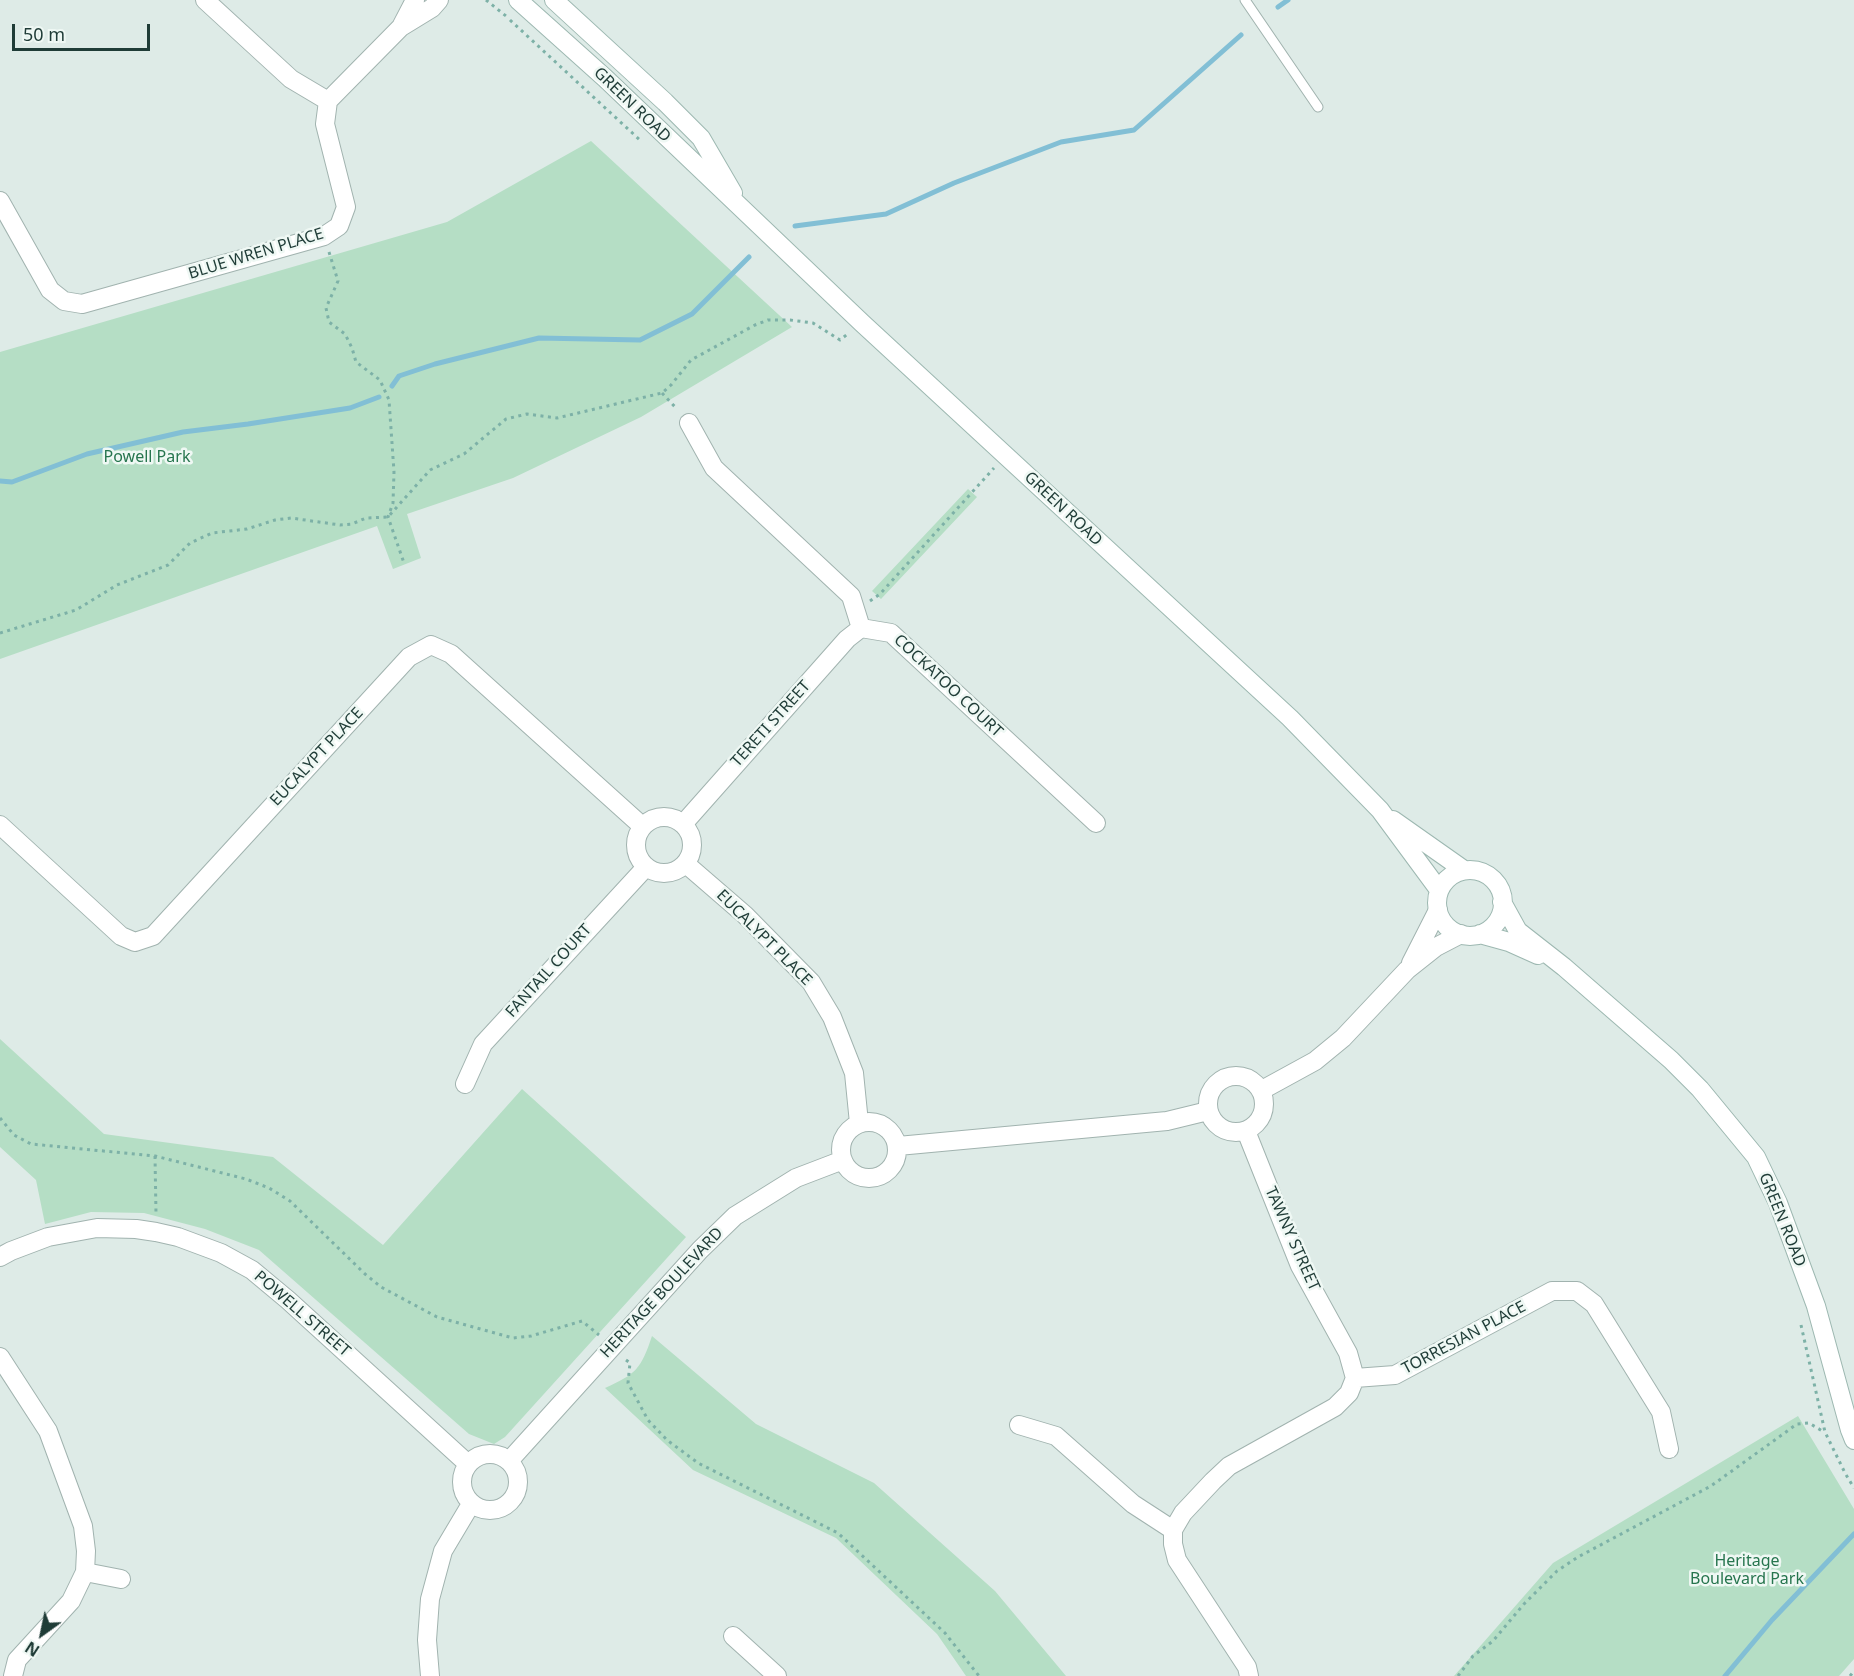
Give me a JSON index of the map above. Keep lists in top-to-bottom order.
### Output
{
  "streets": {
    "street": [
      "GREEN ROAD",
      "BLUE WREN PLACE",
      "COCKATOO COURT",
      "TERETI STREET",
      "EUCALYPT PLACE",
      "FANTAIL COURT",
      "TAWNY STREET",
      "HERITAGE BOULEVARD",
      "POWELL STREET",
      "TORRESIAN PLACE"
    ]
  },
  "crossings": [
    ["COCKATOO COURT", "TERETI STREET"],
    ["TERETI STREET", "EUCALYPT PLACE"],
    ["TERETI STREET", "FANTAIL COURT"],
    ["EUCALYPT PLACE", "FANTAIL COURT"],
    ["EUCALYPT PLACE", "HERITAGE BOULEVARD"],
    ["TAWNY STREET", "TORRESIAN PLACE"],
    ["HERITAGE BOULEVARD", "POWELL STREET"]
  ],
  "parks": ["Powell Park", "Heritage Boulevard Park"],
  "scale_bar": "50 m",
  "north": "bottom left"
}
